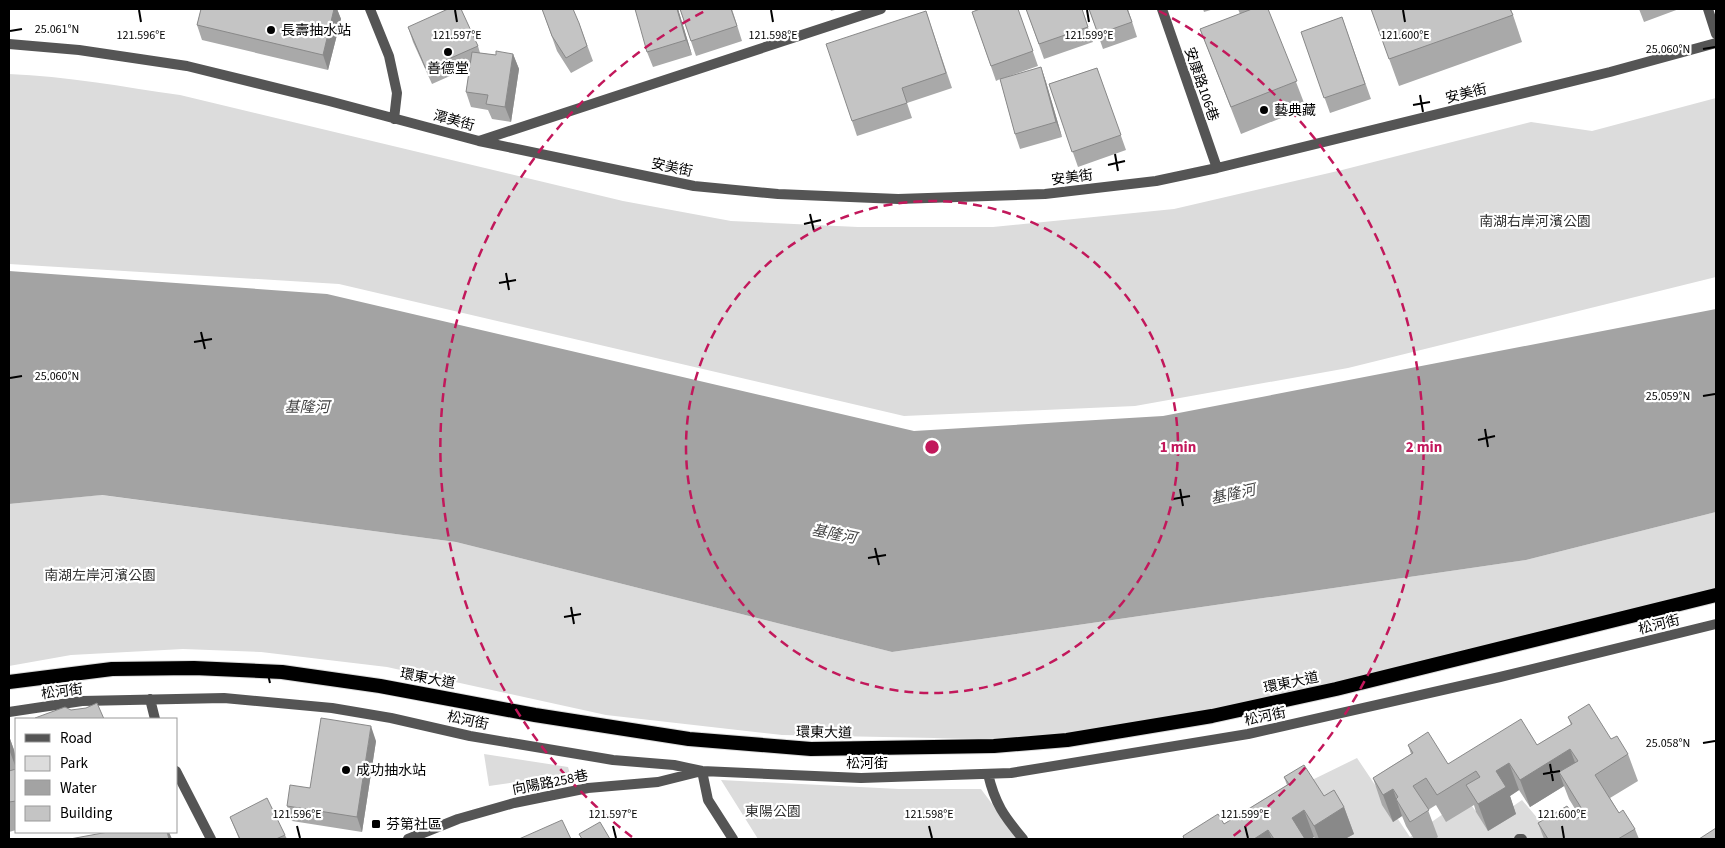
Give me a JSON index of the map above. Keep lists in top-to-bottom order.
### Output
{
  "streets": {
    "highway": ["環東大道"],
    "street": [
      "安康路106巷",
      "安美街",
      "潭美街",
      "松河街",
      "向陽路258巷"
    ]
  },
  "crossings": [
    ["安康路106巷", "安美街"],
    ["安美街", "潭美街"],
    ["松河街", "向陽路258巷"]
  ],
  "water": ["基隆河"],
  "parks": ["南湖右岸河濱公園", "南湖左岸河濱公園", "東陽公園"],
  "places": {
    "other": [
      "長壽抽水站",
      "善德堂",
      "藝典藏",
      "成功抽水站"
    ],
    "transit": ["芬第社區"]
  },
  "legend": [
    "Road",
    "Park",
    "Water",
    "Building"
  ],
  "coordinates": [
    "25.061°N",
    "121.596°E",
    "121.597°E",
    "121.598°E",
    "121.599°E",
    "121.600°E",
    "25.060°N",
    "25.059°N",
    "25.058°N"
  ],
  "rings": ["1 min", "2 min"]
}
